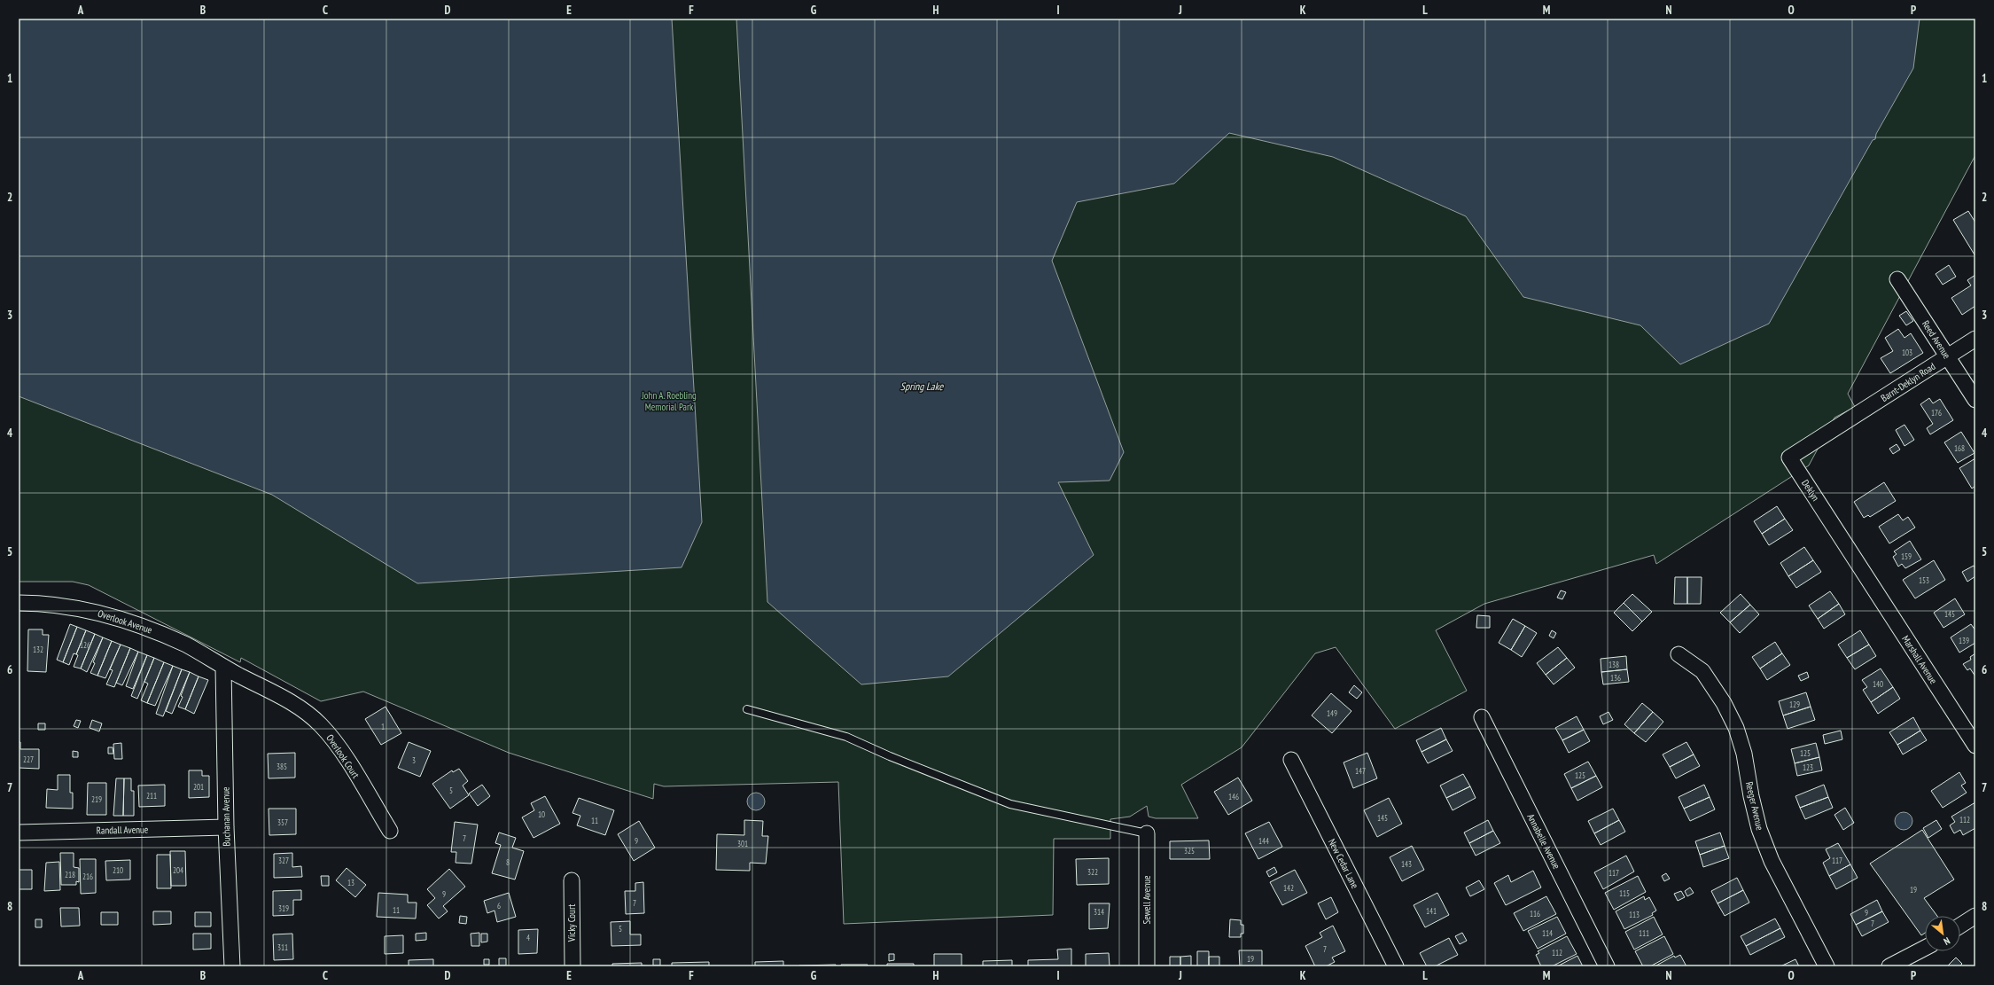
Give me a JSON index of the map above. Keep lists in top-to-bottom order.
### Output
{
  "streets": {
    "street": [
      "Reed Avenue",
      "Barnt-Deklyn Road",
      "Deklyn",
      "Overlook Avenue",
      "Marshall Avenue",
      "Overlook Court",
      "Reeger Avenue",
      "Buchanan Avenue",
      "Randall Avenue",
      "Annabelle Avenue",
      "New Cedar Lane",
      "Sewell Avenue",
      "Vicky Court"
    ]
  },
  "crossings": [
    ["Reed Avenue", "Barnt-Deklyn Road"],
    ["Barnt-Deklyn Road", "Deklyn"],
    ["Deklyn", "Marshall Avenue"],
    ["Overlook Avenue", "Overlook Court"],
    ["Overlook Avenue", "Buchanan Avenue"],
    ["Overlook Court", "Buchanan Avenue"],
    ["Buchanan Avenue", "Randall Avenue"]
  ],
  "water": ["Spring Lake"],
  "parks": ["John A. Roebling Memorial Park"],
  "house_numbers": [
    "103",
    "176",
    "168",
    "159",
    "153",
    "145",
    "139",
    "126",
    "132",
    "138",
    "136",
    "140",
    "129",
    "149",
    "1",
    "125",
    "227",
    "3",
    "385",
    "123",
    "147",
    "125",
    "201",
    "5",
    "211",
    "146",
    "219",
    "10",
    "145",
    "112",
    "11",
    "357",
    "7",
    "9",
    "144",
    "301",
    "325",
    "327",
    "117",
    "8",
    "143",
    "210",
    "204",
    "322",
    "117",
    "218",
    "216",
    "13",
    "142",
    "19",
    "115",
    "9",
    "7",
    "6",
    "319",
    "11",
    "141",
    "314",
    "9",
    "116",
    "113",
    "7",
    "5",
    "114",
    "111",
    "4",
    "311",
    "7",
    "112",
    "19"
  ],
  "north": "bottom right",
  "grid": {
    "columns": [
      "A",
      "B",
      "C",
      "D",
      "E",
      "F",
      "G",
      "H",
      "I",
      "J",
      "K",
      "L",
      "M",
      "N",
      "O",
      "P"
    ],
    "rows": [
      "1",
      "2",
      "3",
      "4",
      "5",
      "6",
      "7",
      "8"
    ]
  }
}
